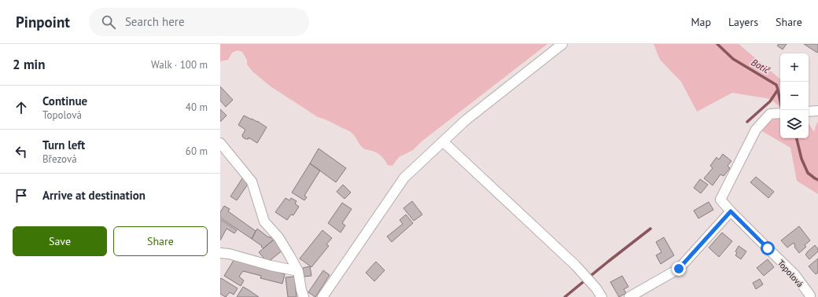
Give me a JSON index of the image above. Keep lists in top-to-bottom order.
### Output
{
  "streets": {
    "street": ["Topolová"]
  },
  "water": ["Botič"],
  "page": {
    "header": "Pinpoint",
    "search": "Search here",
    "nav": ["Map", "Layers", "Share"],
    "heading": ["2 min", "Walk · 100 m"],
    "map_buttons": ["+", "−"],
    "list": [
      ["Continue", "Topolová", "40 m"],
      ["Turn left", "Březová", "60 m"],
      "Arrive at destination"
    ],
    "buttons": ["Save", "Share"]
  }
}
